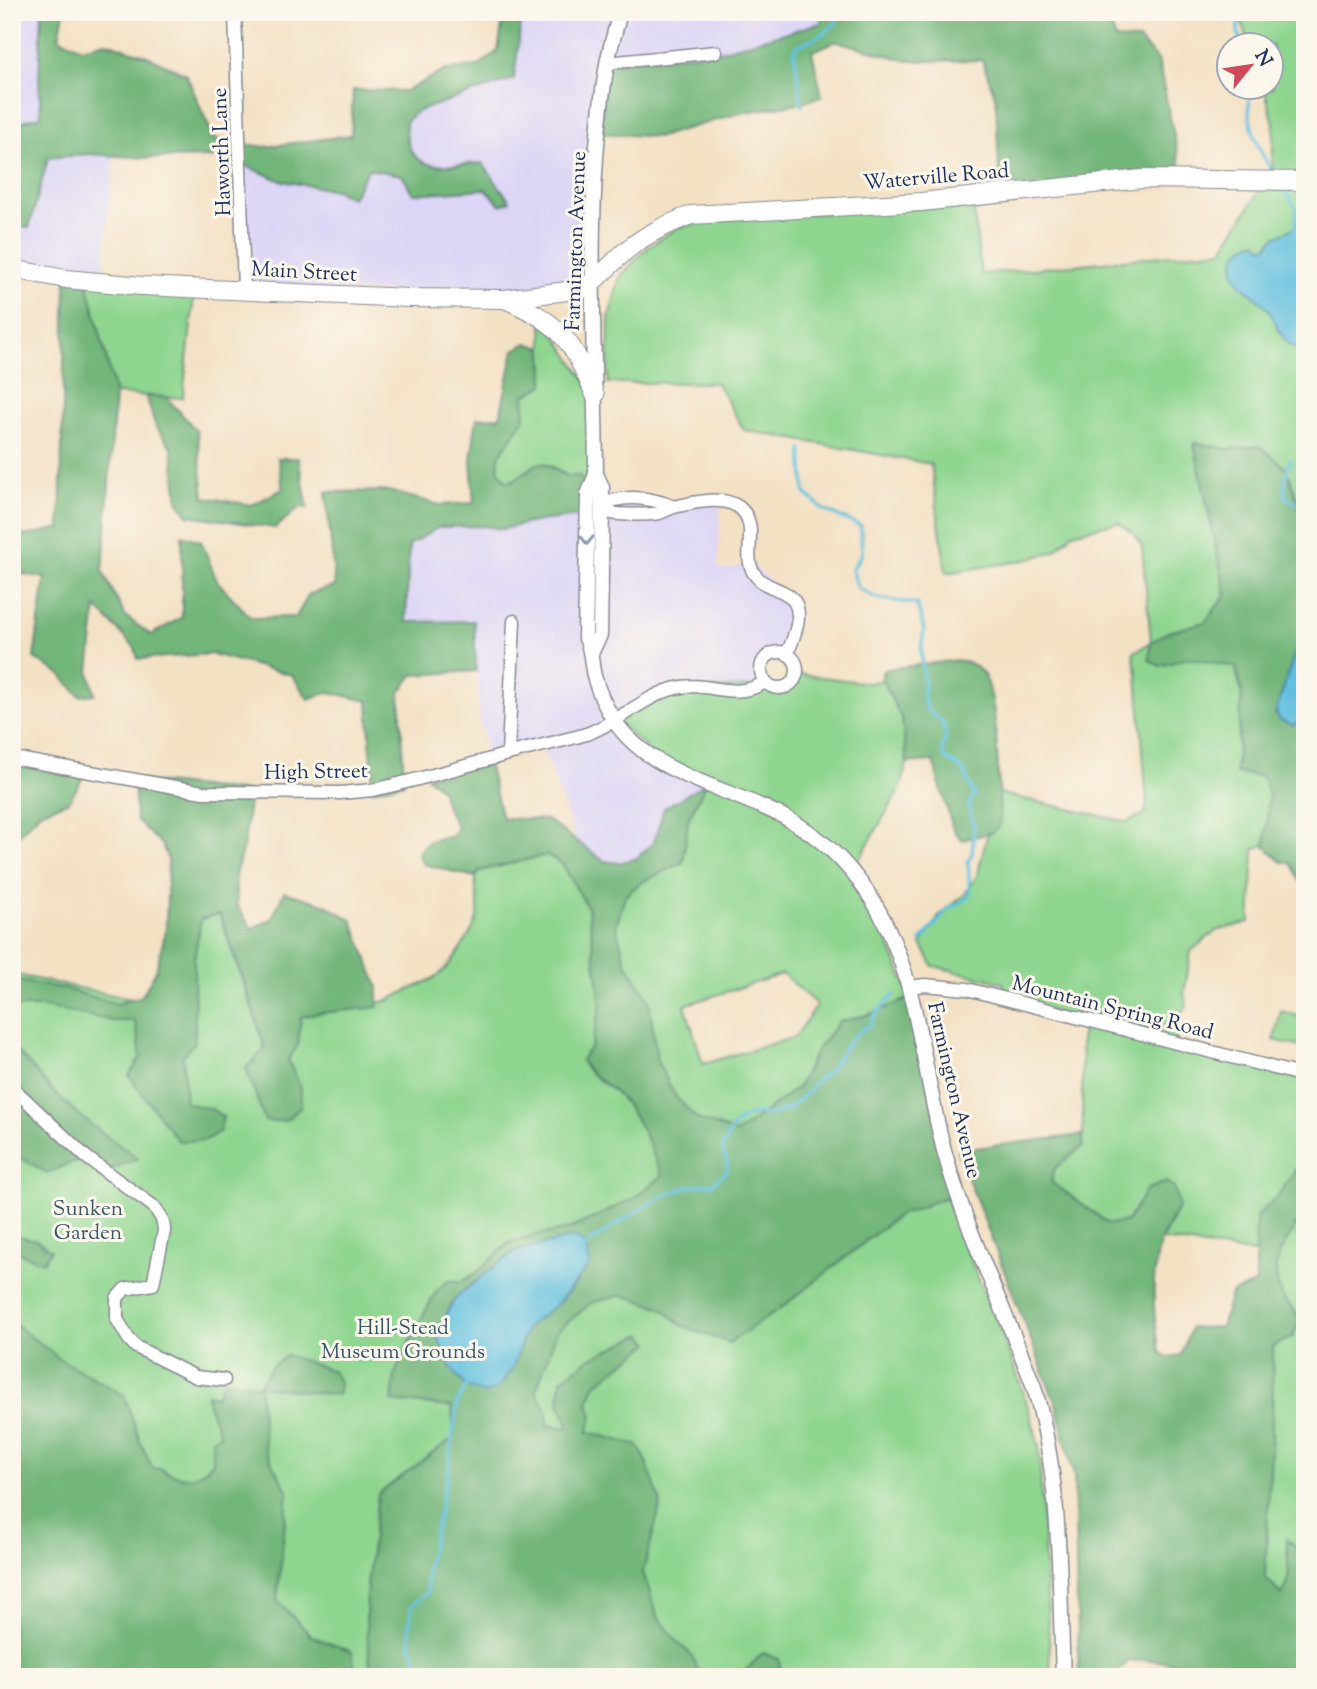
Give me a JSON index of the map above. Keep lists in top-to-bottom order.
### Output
{
  "streets": {
    "highway": ["Waterville Road", "Main Street"],
    "main road": ["Farmington Avenue"],
    "street": ["Haworth Lane", "High Street", "Mountain Spring Road"]
  },
  "crossings": [
    ["Haworth Lane", "Main Street"],
    ["Waterville Road", "Farmington Avenue"],
    ["Waterville Road", "Main Street"],
    ["Farmington Avenue", "Main Street"],
    ["Farmington Avenue", "High Street"],
    ["Farmington Avenue", "Mountain Spring Road"]
  ],
  "parks": ["Sunken Garden", "Hill-Stead Museum Grounds"],
  "north": "top right"
}
